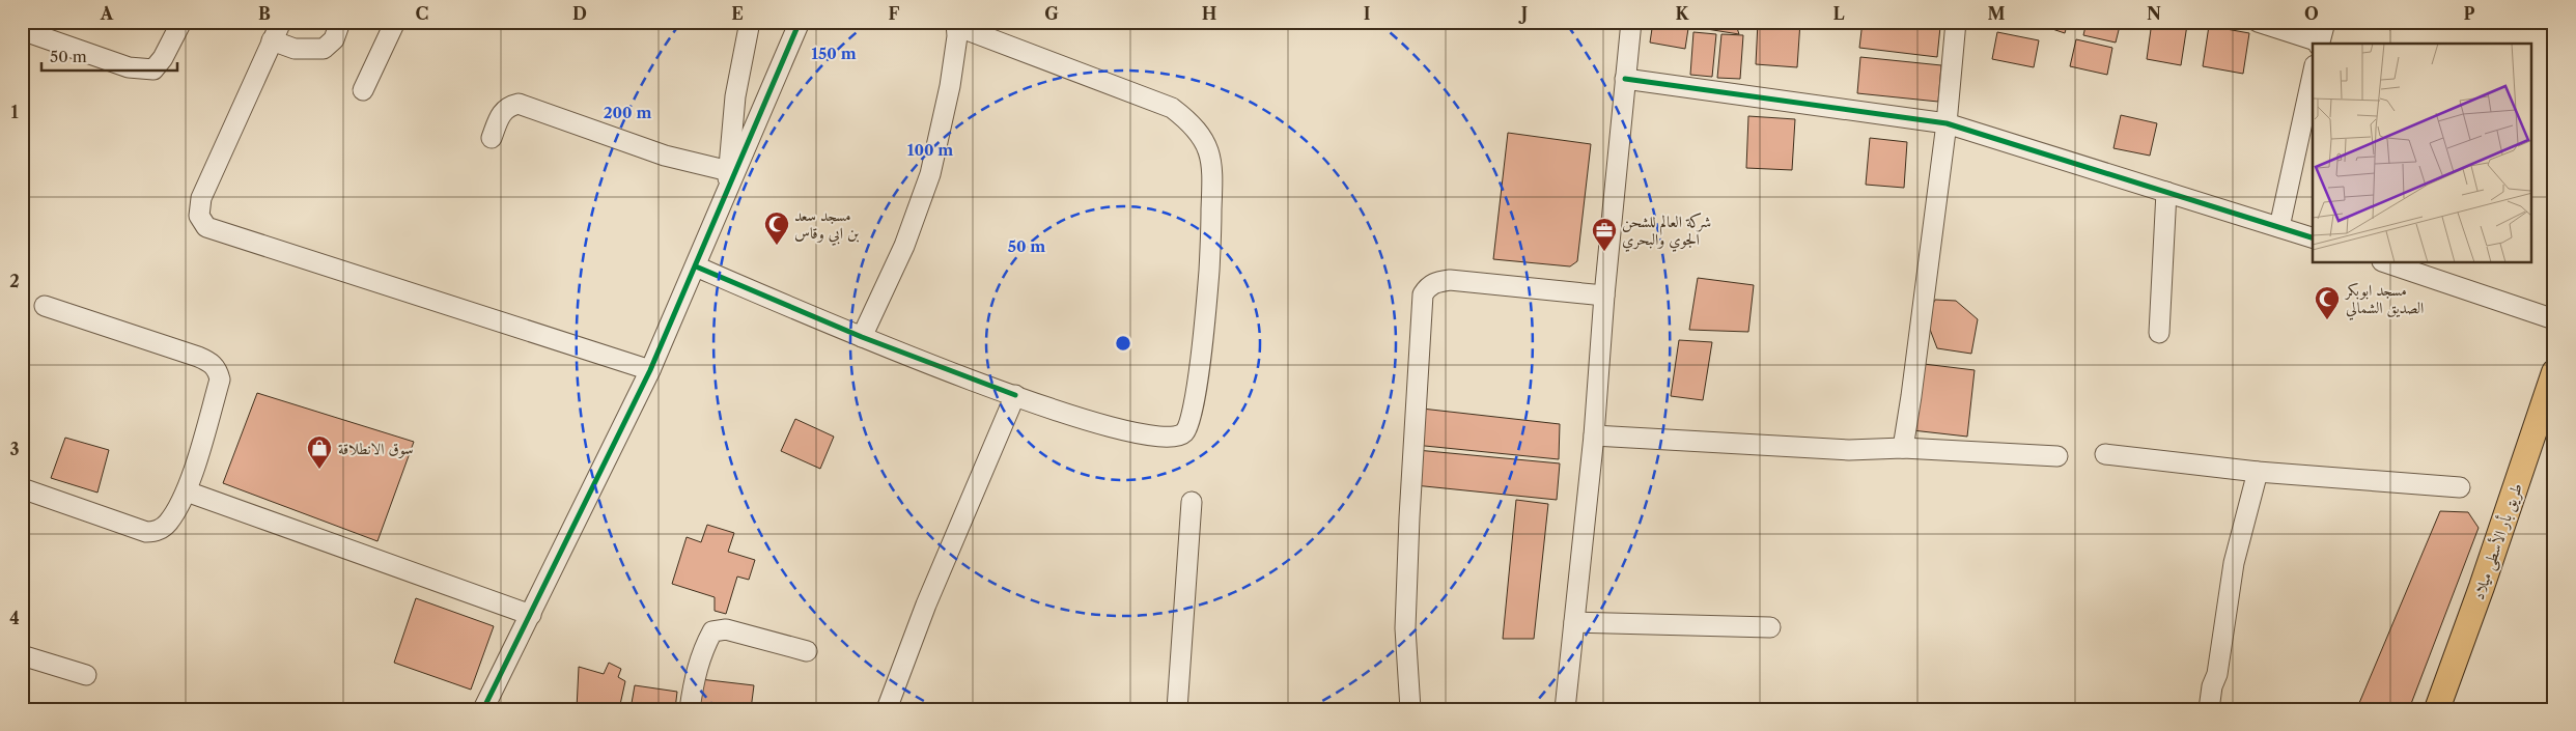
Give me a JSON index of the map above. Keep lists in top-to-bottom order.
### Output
{
  "streets": {
    "main road": ["طريق بأر الأسطى ميلاد"]
  },
  "places": {
    "mosque": ["مسجد سعد بن ابي وقاس", "مسجد ابوبكر الصديق الشمالي"],
    "office": ["شركة العالم للشحن الجوي والبحري"],
    "shop": ["سوق الانطلاقة"]
  },
  "scale_bar": "50 m",
  "grid": {
    "columns": [
      "A",
      "B",
      "C",
      "D",
      "E",
      "F",
      "G",
      "H",
      "I",
      "J",
      "K",
      "L",
      "M",
      "N",
      "O",
      "P"
    ],
    "rows": [
      "1",
      "2",
      "3",
      "4"
    ]
  },
  "rings": [
    "150 m",
    "200 m",
    "100 m",
    "50 m"
  ]
}
